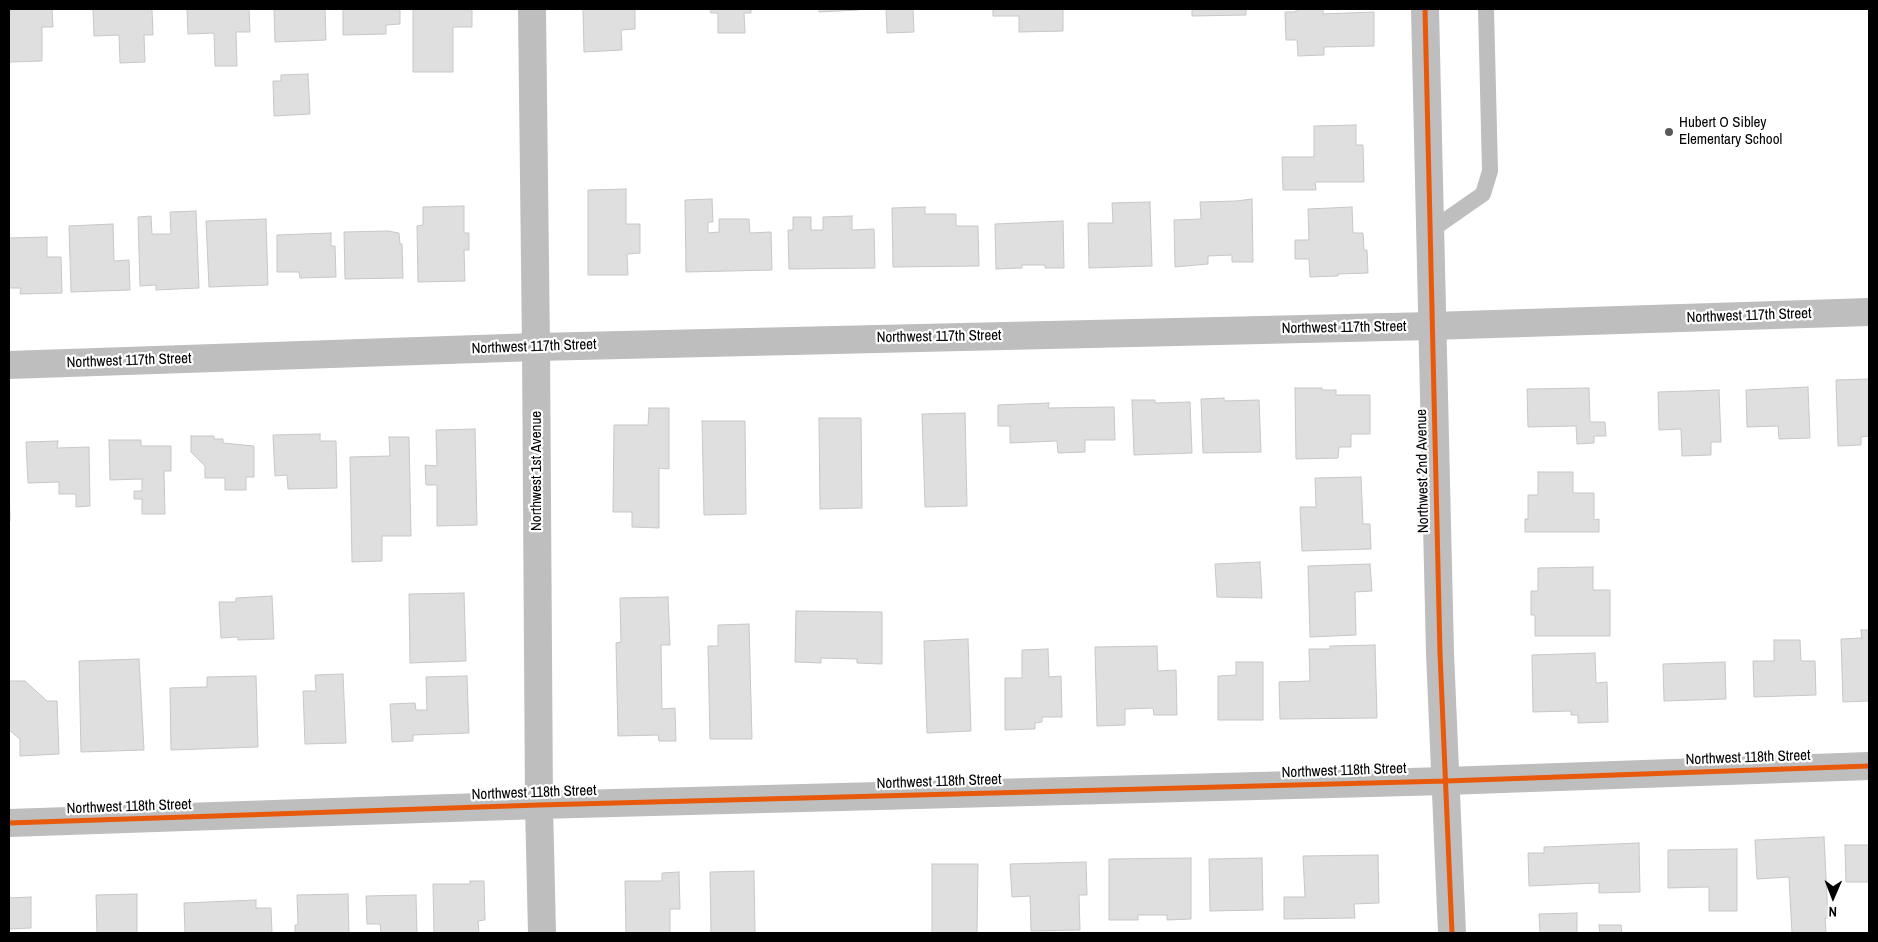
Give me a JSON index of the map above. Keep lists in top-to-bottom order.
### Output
{
  "streets": {
    "street": [
      "Northwest 117th Street",
      "Northwest 1st Avenue",
      "Northwest 2nd Avenue",
      "Northwest 118th Street"
    ]
  },
  "crossings": [
    ["Northwest 117th Street", "Northwest 1st Avenue"],
    ["Northwest 117th Street", "Northwest 2nd Avenue"],
    ["Northwest 1st Avenue", "Northwest 118th Street"],
    ["Northwest 2nd Avenue", "Northwest 118th Street"]
  ],
  "places": ["Hubert O Sibley Elementary School"],
  "north": "bottom"
}
